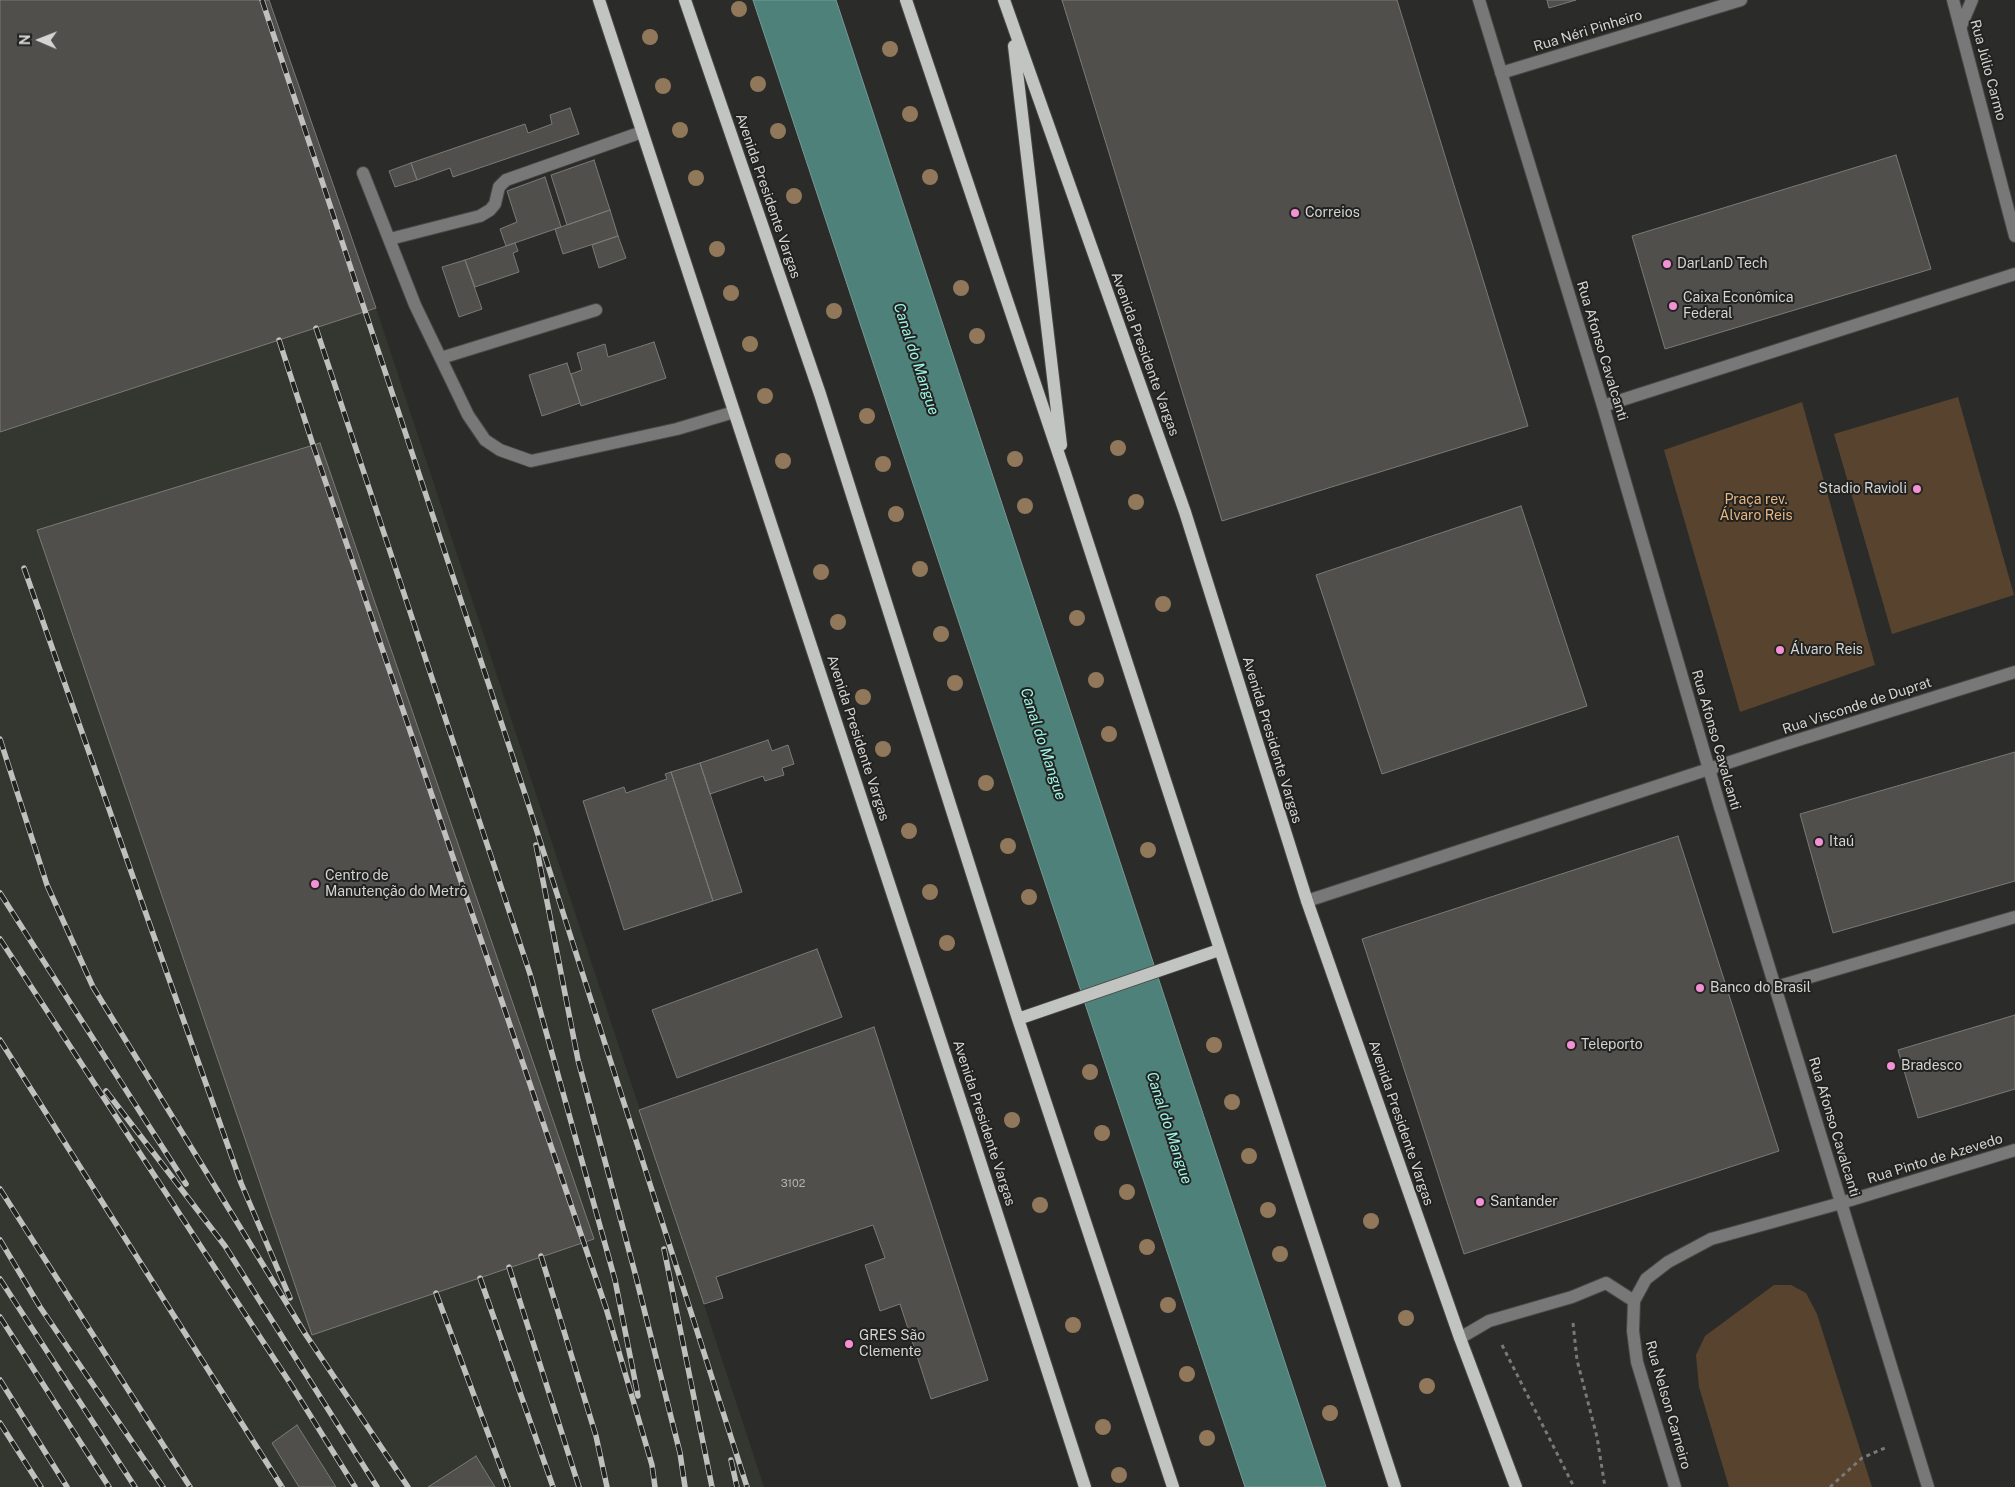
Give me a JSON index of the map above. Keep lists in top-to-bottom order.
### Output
{
  "streets": {
    "main road": ["Avenida Presidente Vargas"],
    "street": [
      "Rua Néri Pinheiro",
      "Rua Júlio Carmo",
      "Rua Afonso Cavalcanti",
      "Rua Visconde de Duprat",
      "Rua Pinto de Azevedo",
      "Rua Nelson Carneiro"
    ]
  },
  "crossings": [
    ["Rua Néri Pinheiro", "Rua Afonso Cavalcanti"],
    ["Avenida Presidente Vargas", "Rua Visconde de Duprat"],
    ["Rua Afonso Cavalcanti", "Rua Visconde de Duprat"],
    ["Rua Afonso Cavalcanti", "Rua Pinto de Azevedo"],
    ["Rua Pinto de Azevedo", "Rua Nelson Carneiro"]
  ],
  "water": ["Canal do Mangue"],
  "parks": ["Praça rev. Álvaro Reis"],
  "places": [
    "Correios",
    "DarLanD Tech",
    "Caixa Econômica Federal",
    "Stadio Ravioli",
    "Álvaro Reis",
    "Itaú",
    "Centro de Manutenção do Metrô",
    "Banco do Brasil",
    "Teleporto",
    "Bradesco",
    "Santander",
    "GRES São Clemente"
  ],
  "house_numbers": ["3102"],
  "north": "left"
}
